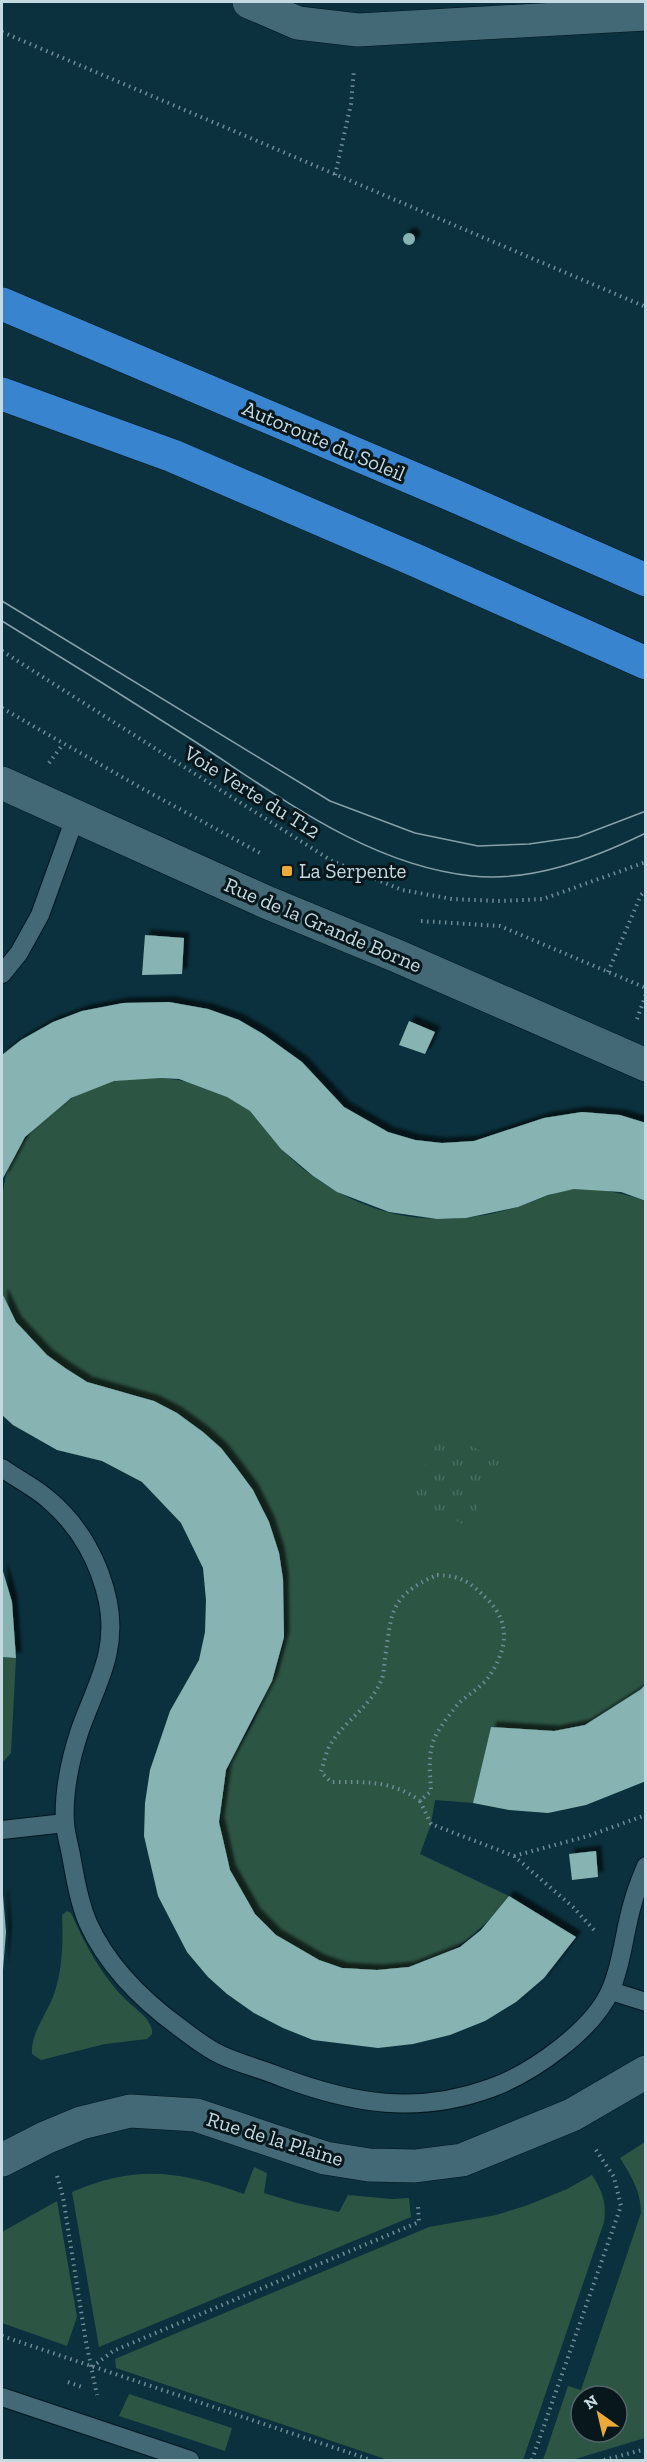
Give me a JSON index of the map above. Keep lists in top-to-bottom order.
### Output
{
  "streets": {
    "highway": ["Autoroute du Soleil"],
    "street": ["Rue de la Grande Borne", "Rue de la Plaine"],
    "path": ["Voie Verte du T12"]
  },
  "places": {
    "transit": ["La Serpente"]
  },
  "north": "top left"
}
